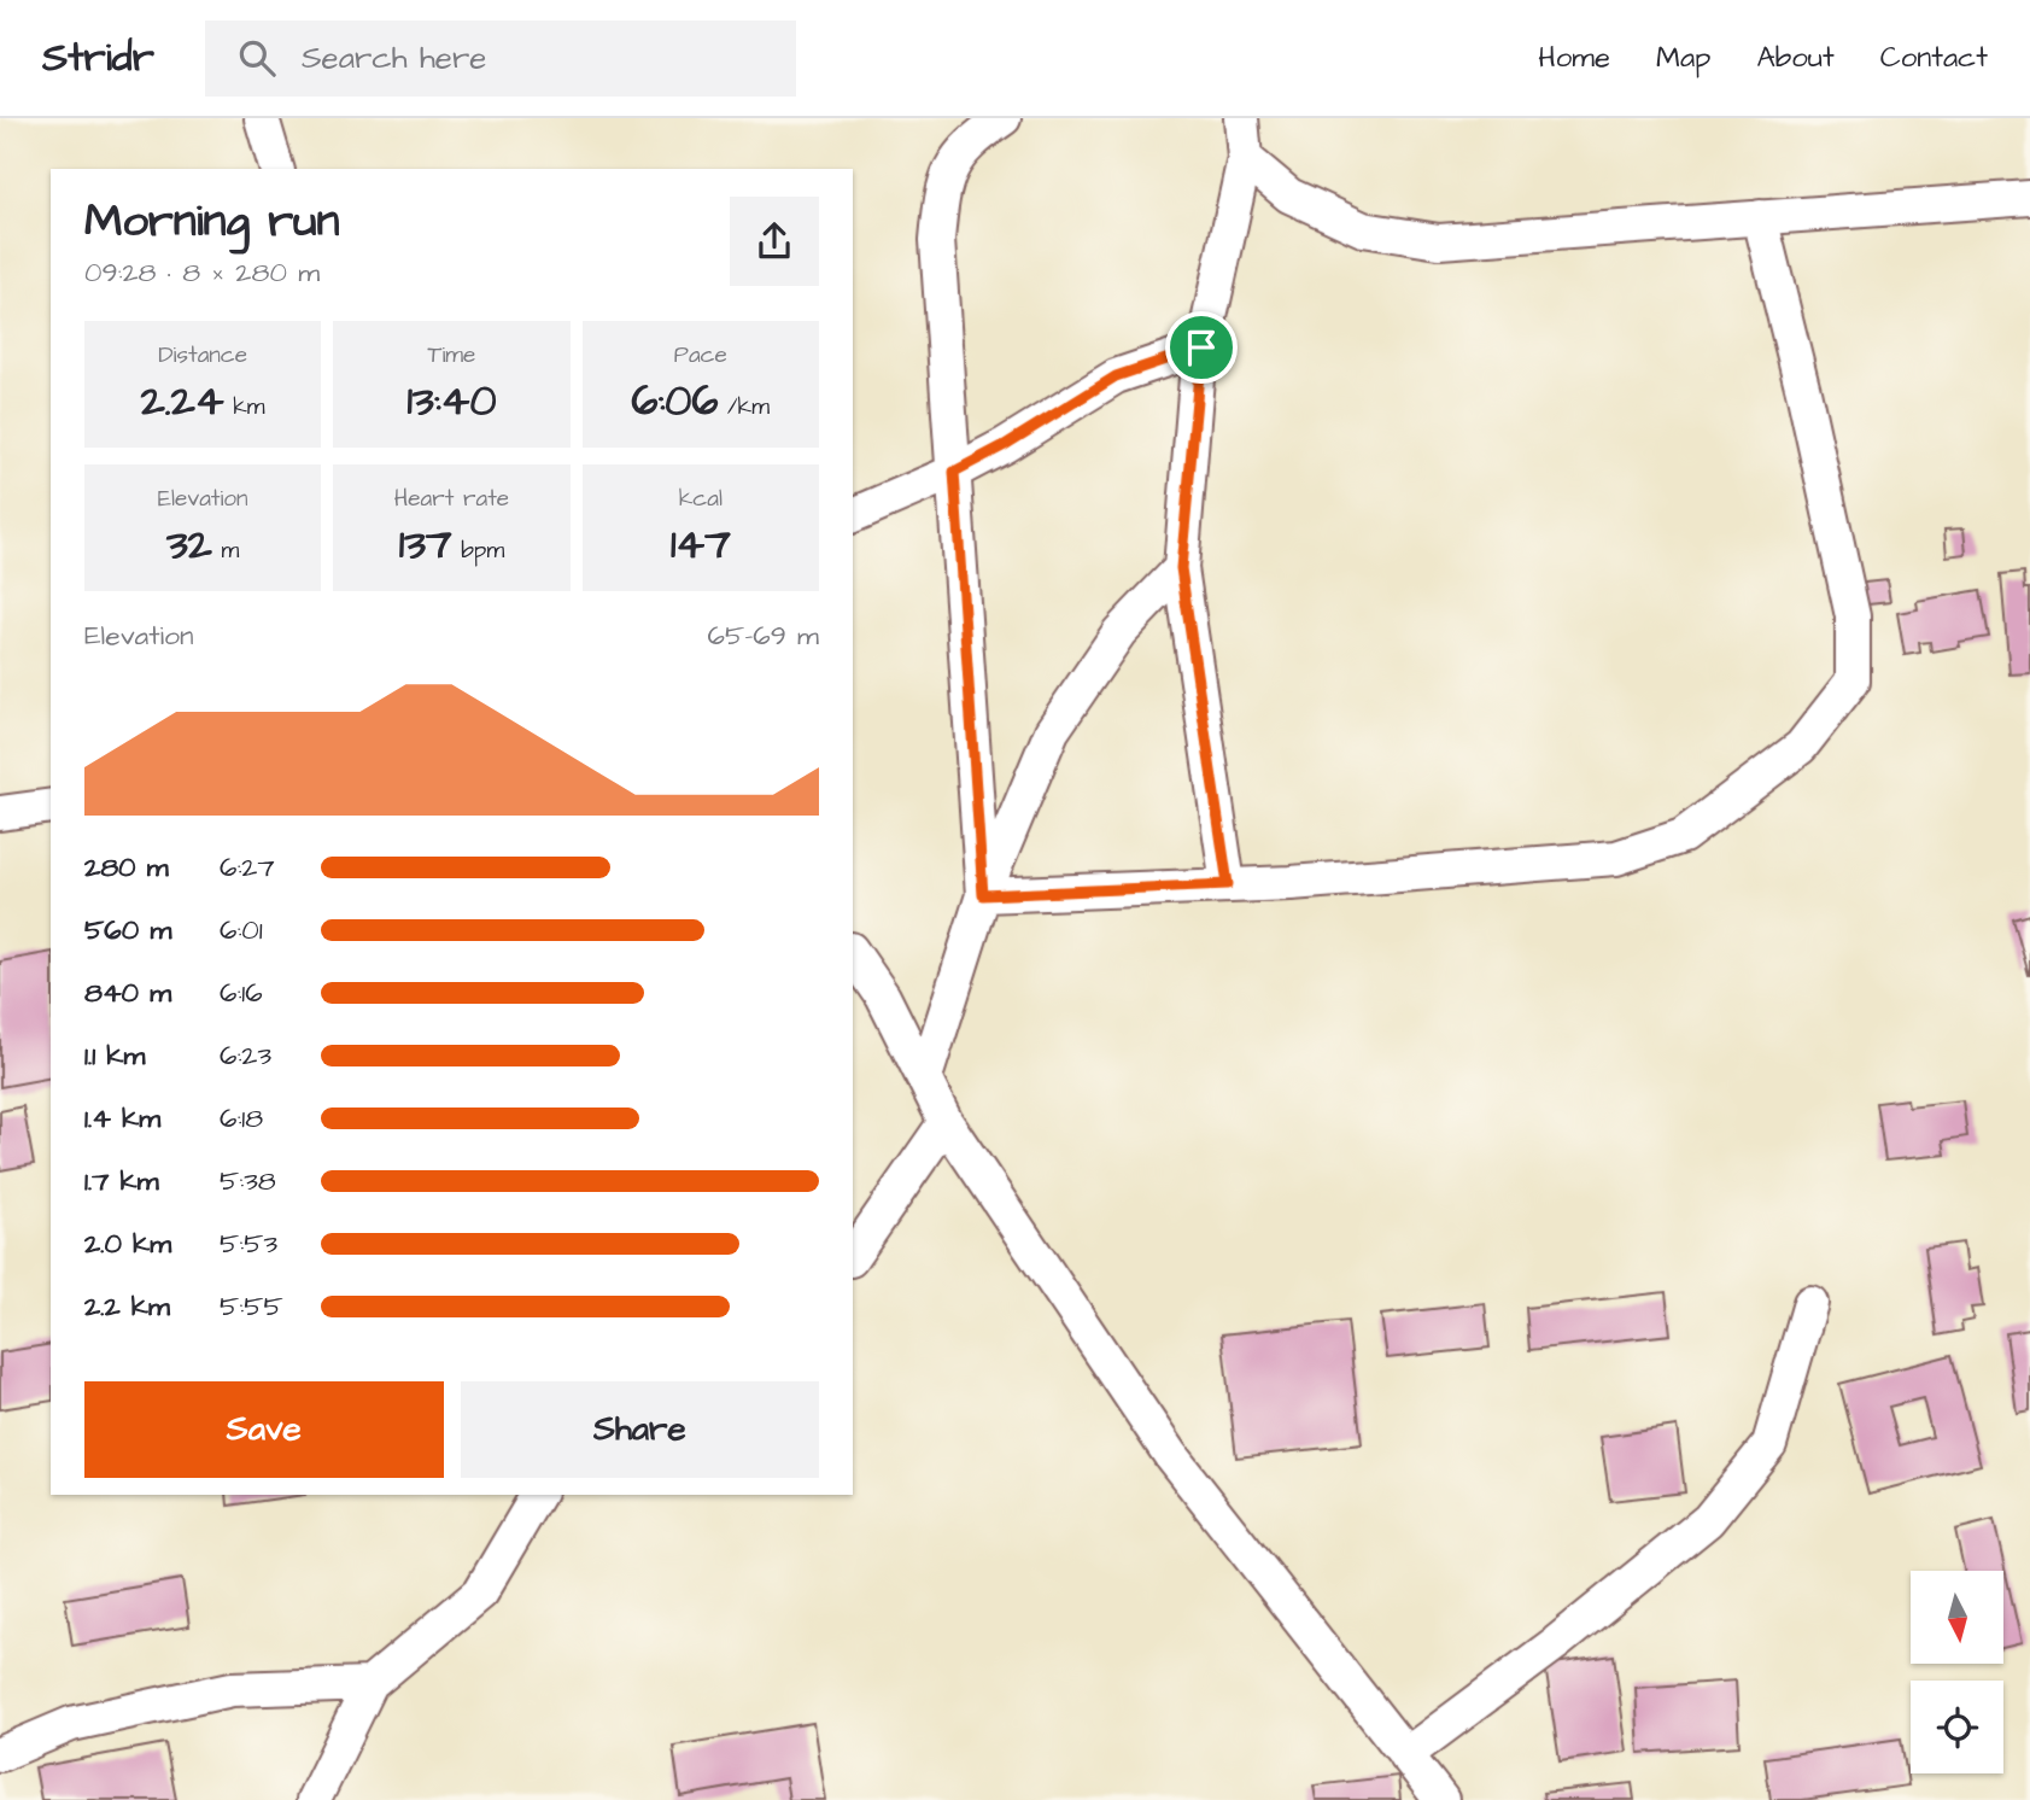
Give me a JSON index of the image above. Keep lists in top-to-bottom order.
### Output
{
  "north": "bottom",
  "page": {
    "header": "Stridr",
    "search": "Search here",
    "nav": [
      "Home",
      "Map",
      "About",
      "Contact"
    ],
    "heading": ["Morning run", "09:28 · 8 × 280 m"],
    "stats": [
      ["Distance", "2.24 km"],
      ["Time", "13:40"],
      ["Pace", "6:06 /km"],
      ["Elevation", "32 m"],
      ["Heart rate", "137 bpm"],
      ["kcal", "147"]
    ],
    "chart": ["Elevation", "65–69 m"],
    "list": [
      {
        "name": "280 m",
        "note": "6:27"
      },
      {
        "name": "560 m",
        "note": "6:01"
      },
      {
        "name": "840 m",
        "note": "6:16"
      },
      {
        "name": "1.1 km",
        "note": "6:23"
      },
      {
        "name": "1.4 km",
        "note": "6:18"
      },
      {
        "name": "1.7 km",
        "note": "5:38"
      },
      {
        "name": "2.0 km",
        "note": "5:53"
      },
      {
        "name": "2.2 km",
        "note": "5:55"
      }
    ],
    "buttons": ["Save", "Share"]
  }
}
